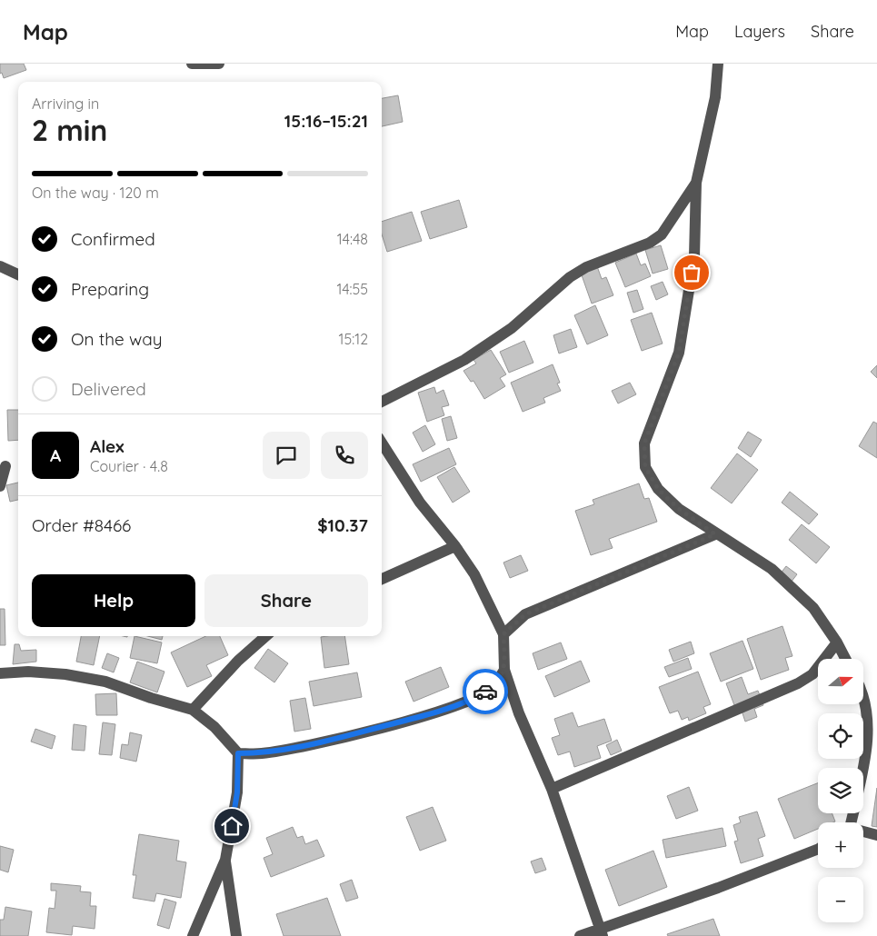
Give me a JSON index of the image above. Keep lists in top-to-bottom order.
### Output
{
  "north": "right",
  "page": {
    "header": "Map",
    "nav": ["Map", "Layers", "Share"],
    "heading": ["2 min", "Arriving in", "15:16–15:21"],
    "panel": [
      "Alex",
      "Courier · 4.8",
      "Order #8466",
      "$10.37"
    ],
    "bar": "On the way · 120 m",
    "list": [
      ["Confirmed", "14:48"],
      ["Preparing", "14:55"],
      ["On the way", "15:12"],
      "Delivered"
    ],
    "round": "A",
    "buttons": ["Help", "Share"],
    "map_buttons": ["+", "−"]
  }
}
